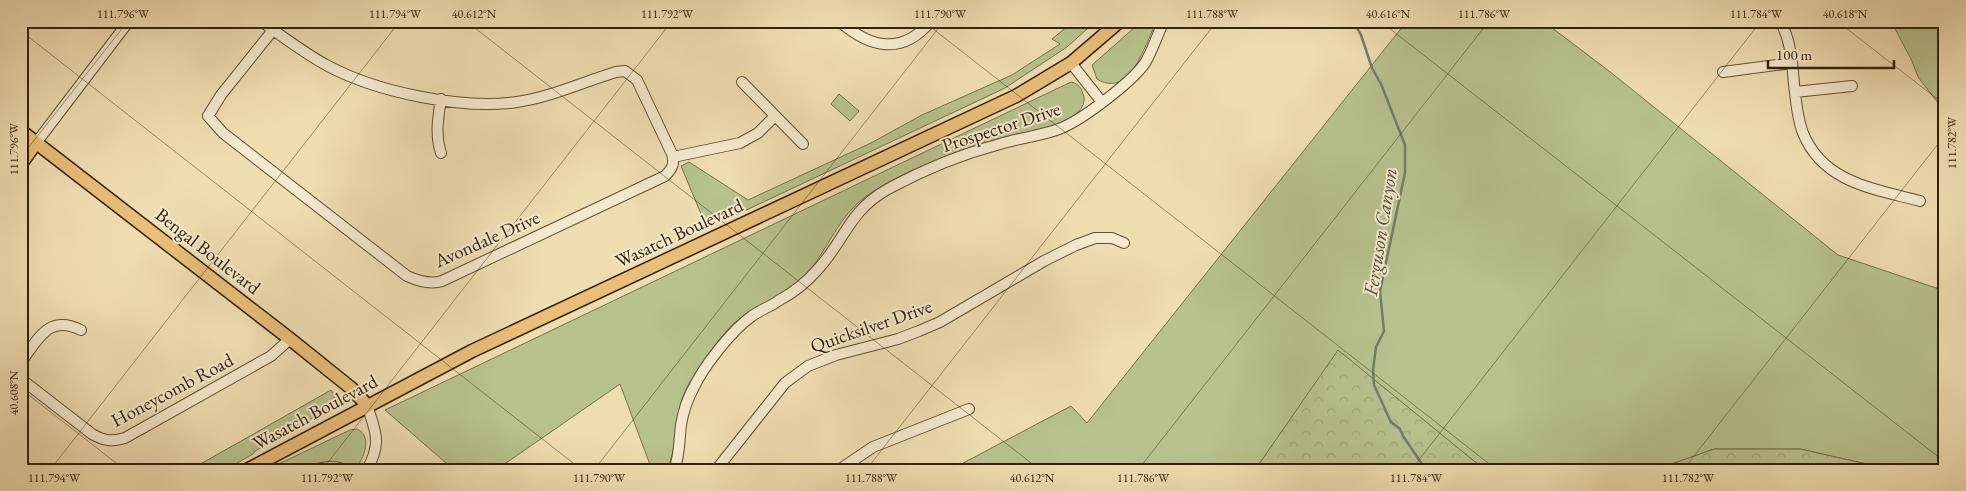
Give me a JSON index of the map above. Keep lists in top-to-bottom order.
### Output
{
  "streets": {
    "main road": ["Wasatch Boulevard", "Bengal Boulevard"],
    "street": [
      "Prospector Drive",
      "Avondale Drive",
      "Quicksilver Drive",
      "Honeycomb Road"
    ]
  },
  "crossings": [
    ["Wasatch Boulevard", "Bengal Boulevard"],
    ["Bengal Boulevard", "Honeycomb Road"]
  ],
  "water": ["Ferguson Canyon"],
  "scale_bar": "100 m",
  "coordinates": [
    "111.796°W",
    "111.794°W",
    "40.612°N",
    "111.792°W",
    "111.790°W",
    "111.788°W",
    "40.616°N",
    "111.786°W",
    "111.784°W",
    "40.618°N",
    "111.782°W",
    "40.608°N"
  ]
}
